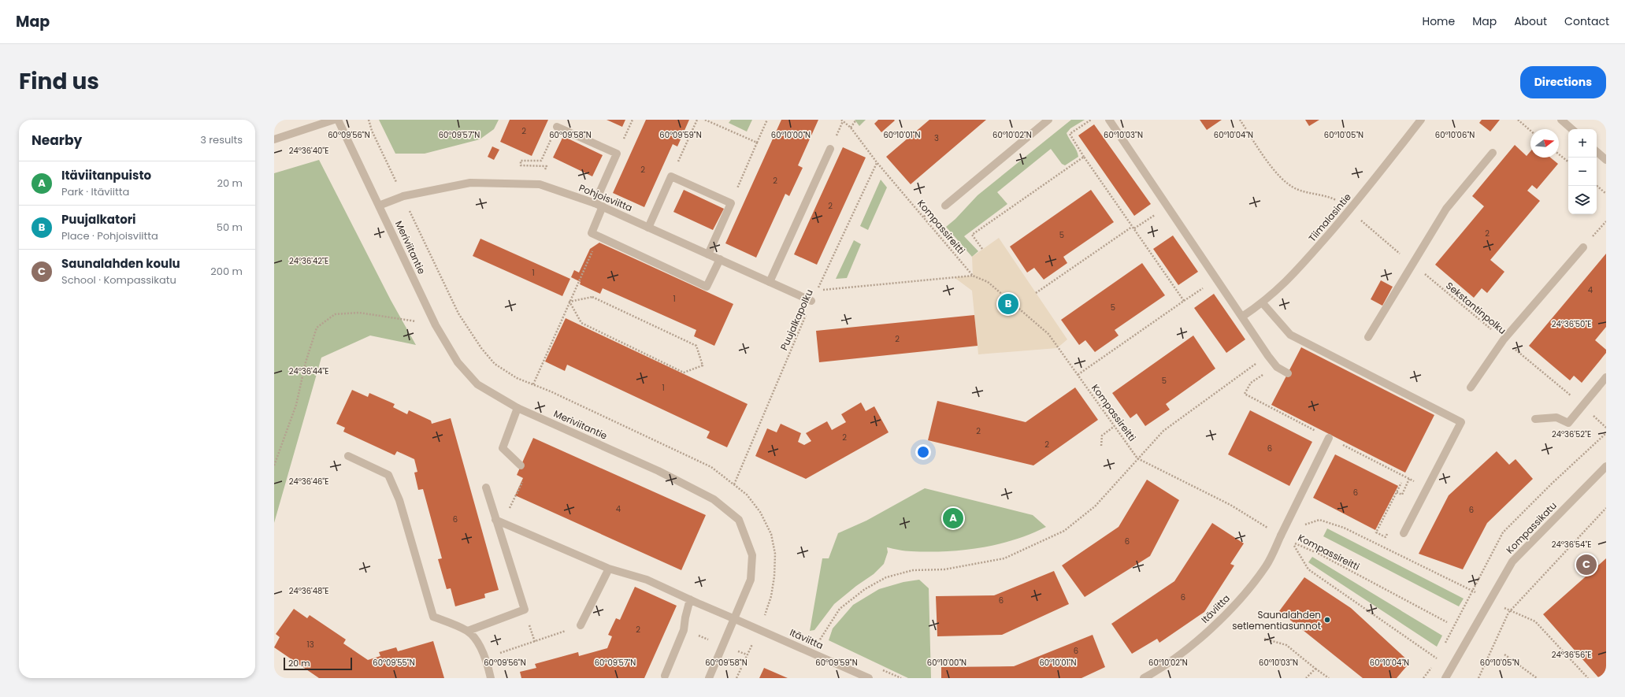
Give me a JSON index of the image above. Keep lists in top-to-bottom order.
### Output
{
  "streets": {
    "street": [
      "Pohjoisviitta",
      "Tiimalasintie",
      "Meriviitantie",
      "Kompassikatu",
      "Itäviitta"
    ],
    "path": ["Kompassireitti", "Sekstantinpolku", "Puujalkapolku"]
  },
  "crossings": [
    ["Pohjoisviitta", "Meriviitantie"],
    ["Pohjoisviitta", "Puujalkapolku"],
    ["Kompassireitti", "Puujalkapolku"],
    ["Kompassireitti", "Itäviitta"],
    ["Meriviitantie", "Itäviitta"]
  ],
  "places": ["Saunalahden setlementiasunnot"],
  "house_numbers": [
    "2",
    "3",
    "2",
    "2",
    "2",
    "2",
    "5",
    "1",
    "4",
    "1",
    "5",
    "2",
    "5",
    "1",
    "2",
    "2",
    "2",
    "6",
    "6",
    "4",
    "6",
    "6",
    "6",
    "6",
    "6",
    "2",
    "13",
    "6"
  ],
  "scale_bar": "20 m",
  "north": "right",
  "page": {
    "header": "Map",
    "nav": [
      "Home",
      "Map",
      "About",
      "Contact"
    ],
    "title": "Find us",
    "buttons": "Directions",
    "heading": ["Nearby", "3 results"],
    "map_buttons": ["+", "−"],
    "list": [
      {
        "mark": "A",
        "name": "Itäviitanpuisto",
        "note": "Park · Itäviitta",
        "value": "20 m"
      },
      {
        "mark": "B",
        "name": "Puujalkatori",
        "note": "Place · Pohjoisviitta",
        "value": "50 m"
      },
      {
        "mark": "C",
        "name": "Saunalahden koulu",
        "note": "School · Kompassikatu",
        "value": "200 m"
      }
    ],
    "pins": ["B", "A", "C"],
    "scale": "20 m"
  },
  "coordinates": [
    "60°09'56\"N",
    "60°09'57\"N",
    "60°09'58\"N",
    "60°09'59\"N",
    "60°10'00\"N",
    "60°10'01\"N",
    "60°10'02\"N",
    "60°10'03\"N",
    "60°10'04\"N",
    "60°10'05\"N",
    "60°10'06\"N",
    "24°36'40\"E",
    "24°36'42\"E",
    "24°36'50\"E",
    "24°36'44\"E",
    "24°36'52\"E",
    "24°36'46\"E",
    "24°36'54\"E",
    "24°36'48\"E",
    "24°36'56\"E",
    "60°09'55\"N"
  ]
}
